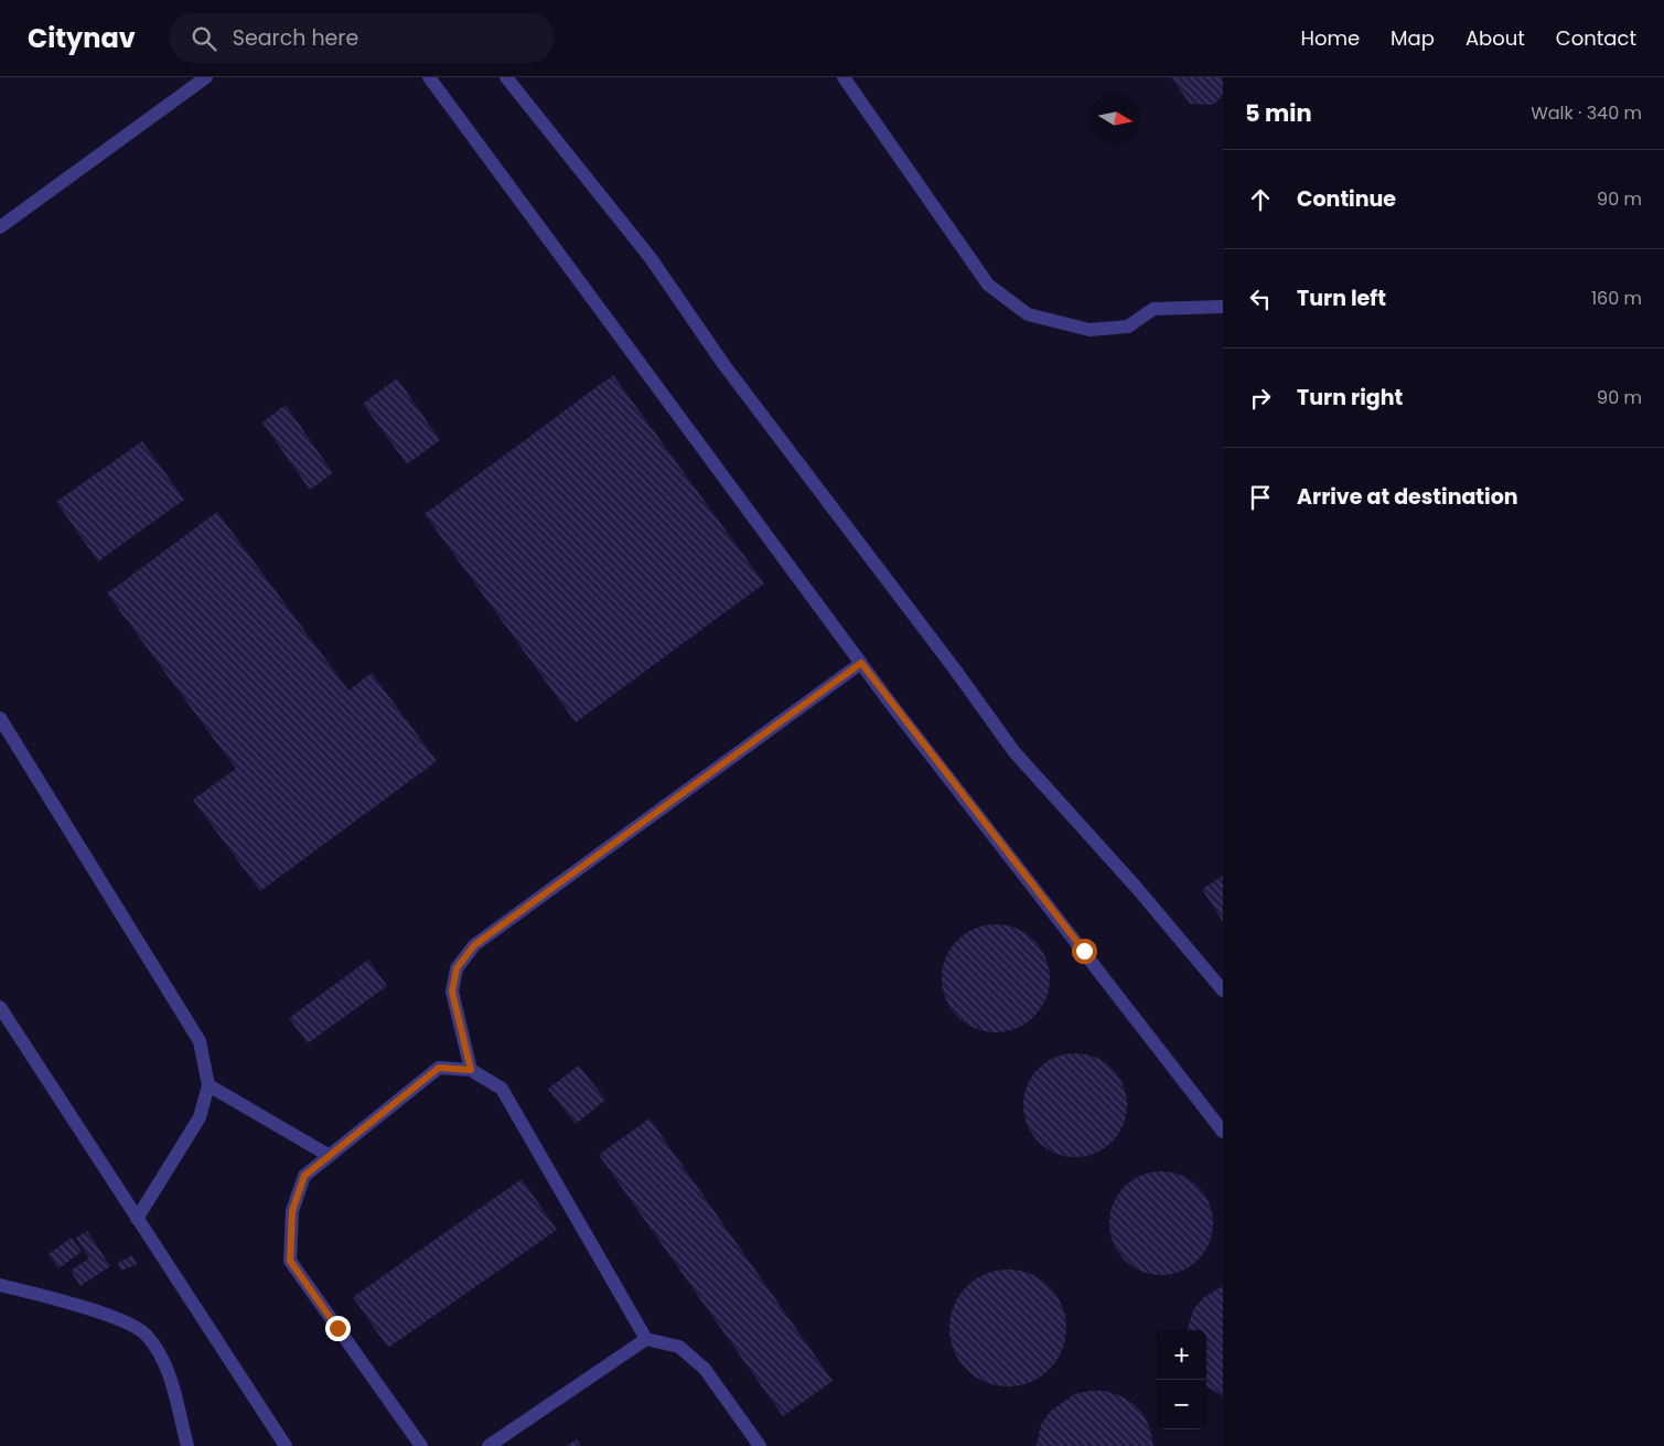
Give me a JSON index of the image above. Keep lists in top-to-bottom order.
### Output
{
  "north": "right",
  "page": {
    "header": "Citynav",
    "search": "Search here",
    "nav": [
      "Home",
      "Map",
      "About",
      "Contact"
    ],
    "heading": ["5 min", "Walk · 340 m"],
    "list": [
      ["Continue", "90 m"],
      ["Turn left", "160 m"],
      ["Turn right", "90 m"],
      "Arrive at destination"
    ],
    "map_buttons": ["+", "−"]
  }
}
